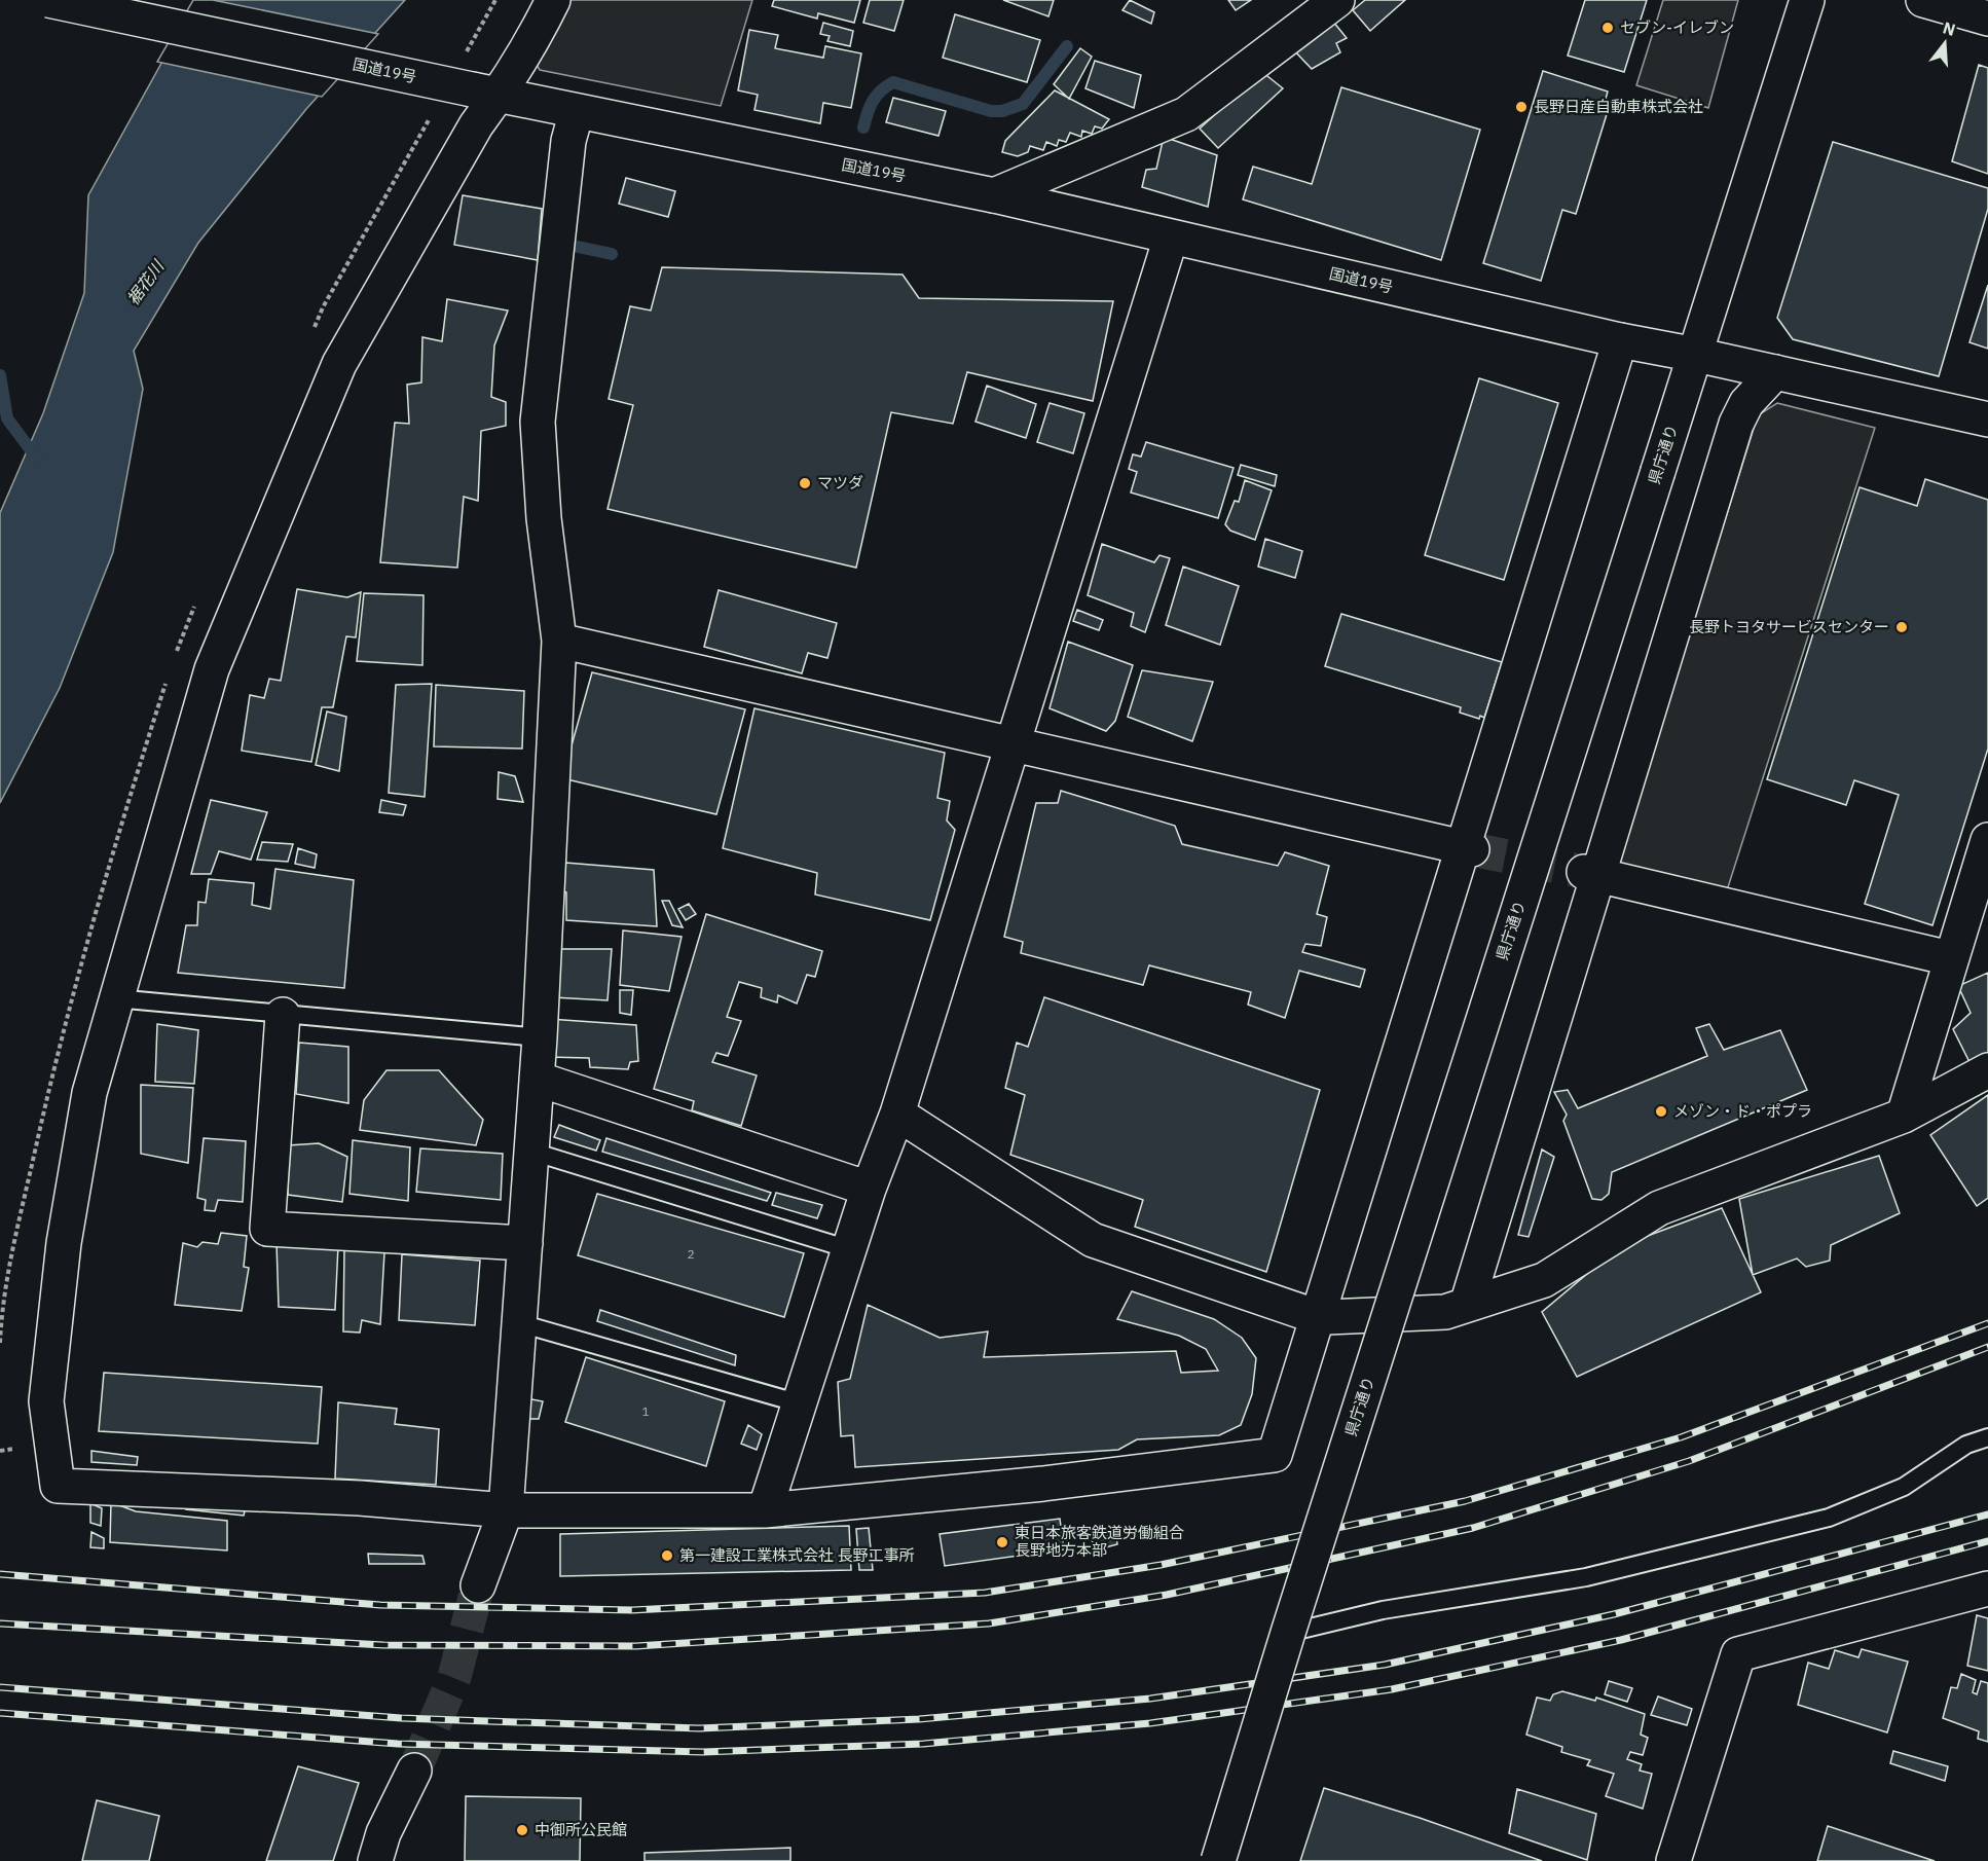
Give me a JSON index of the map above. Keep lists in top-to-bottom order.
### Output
{
  "streets": {
    "main road": ["国道19号", "県庁通り"]
  },
  "crossings": [
    ["国道19号", "県庁通り"]
  ],
  "water": ["裾花川"],
  "places": [
    "セブン-イレブン",
    "長野日産自動車株式会社",
    "マツダ",
    "長野トヨタサービスセンター",
    "メゾン・ド・ポプラ",
    "東日本旅客鉄道労働組合 長野地方本部",
    "第一建設工業株式会社 長野工事所",
    "中御所公民館"
  ],
  "house_numbers": ["2", "1"],
  "north": "top"
}
